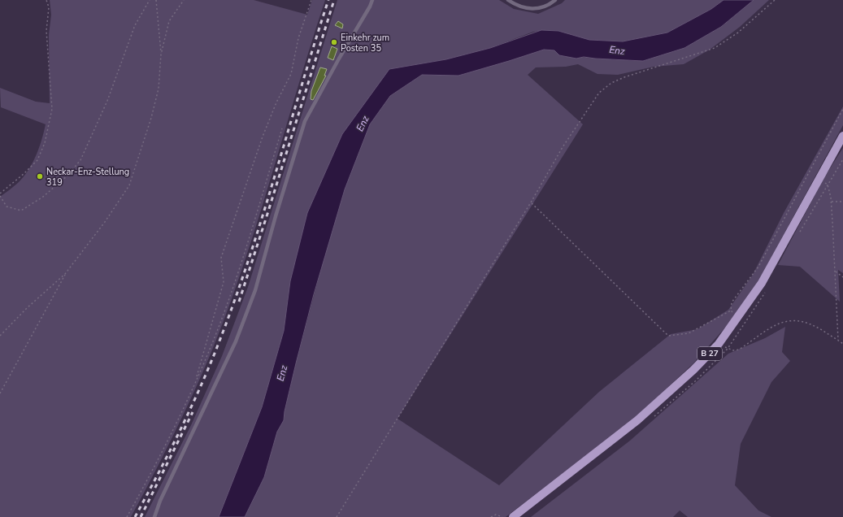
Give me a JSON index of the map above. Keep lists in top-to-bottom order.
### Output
{
  "streets": {
    "main road": ["B 27"]
  },
  "water": ["Enz"],
  "places": ["Einkehr zum Posten 35", "Neckar-Enz-Stellung 319"]
}
